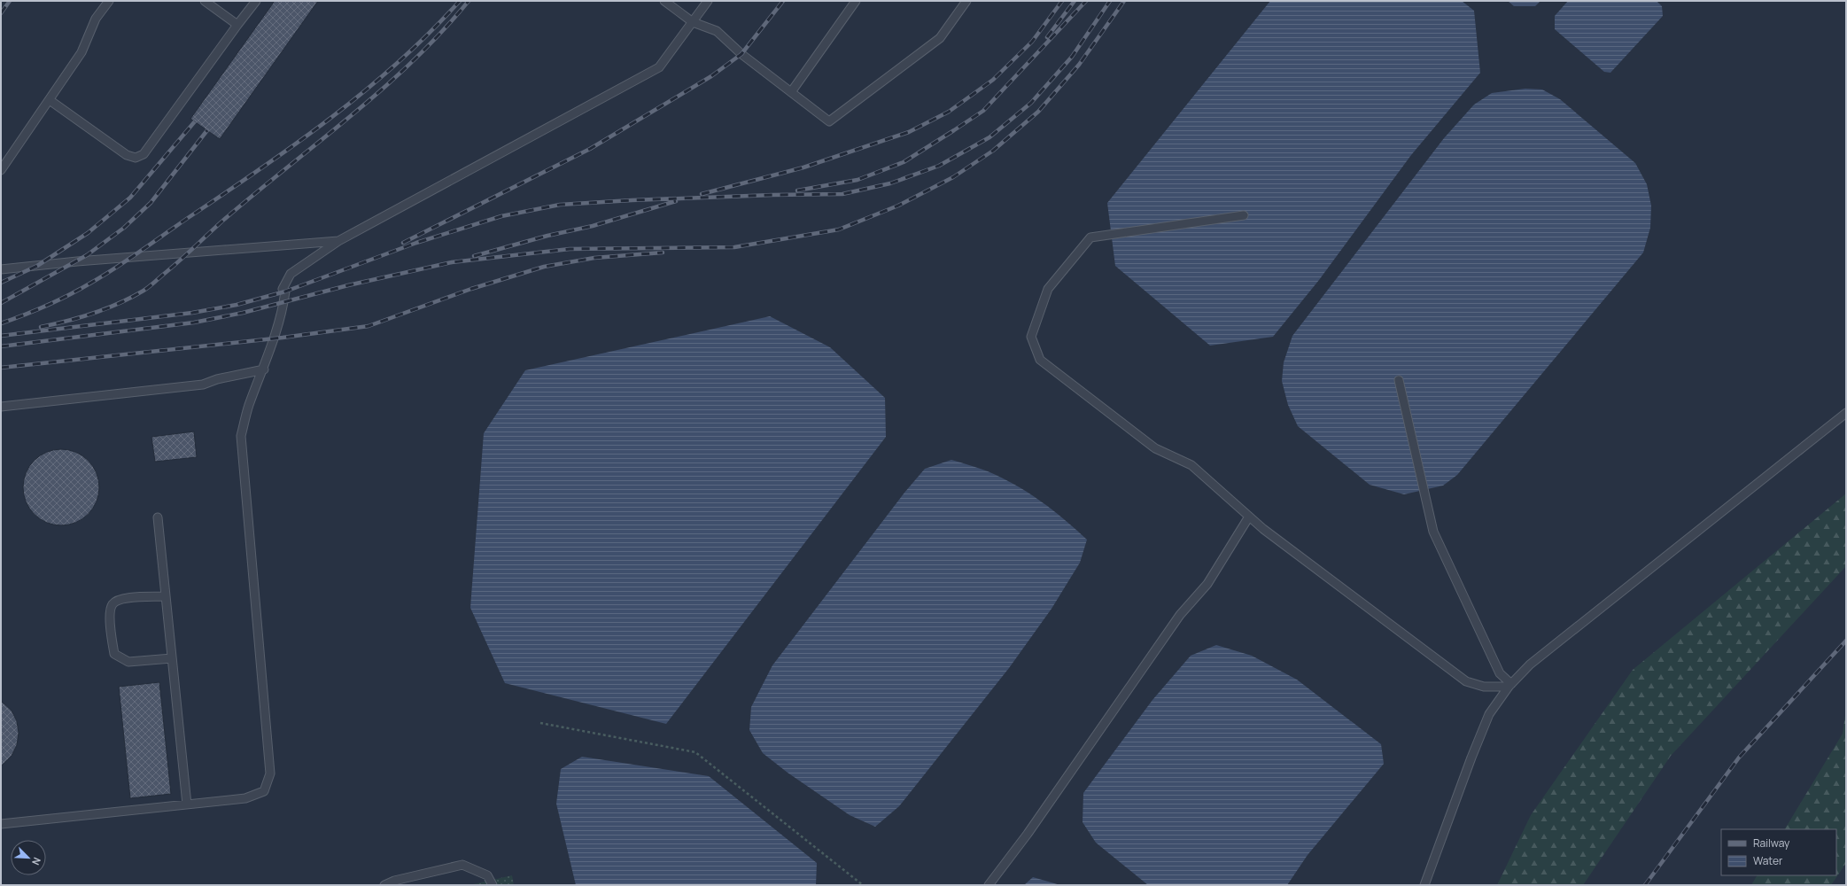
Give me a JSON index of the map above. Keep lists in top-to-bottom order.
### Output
{
  "legend": ["Railway", "Water"],
  "north": "bottom right"
}
